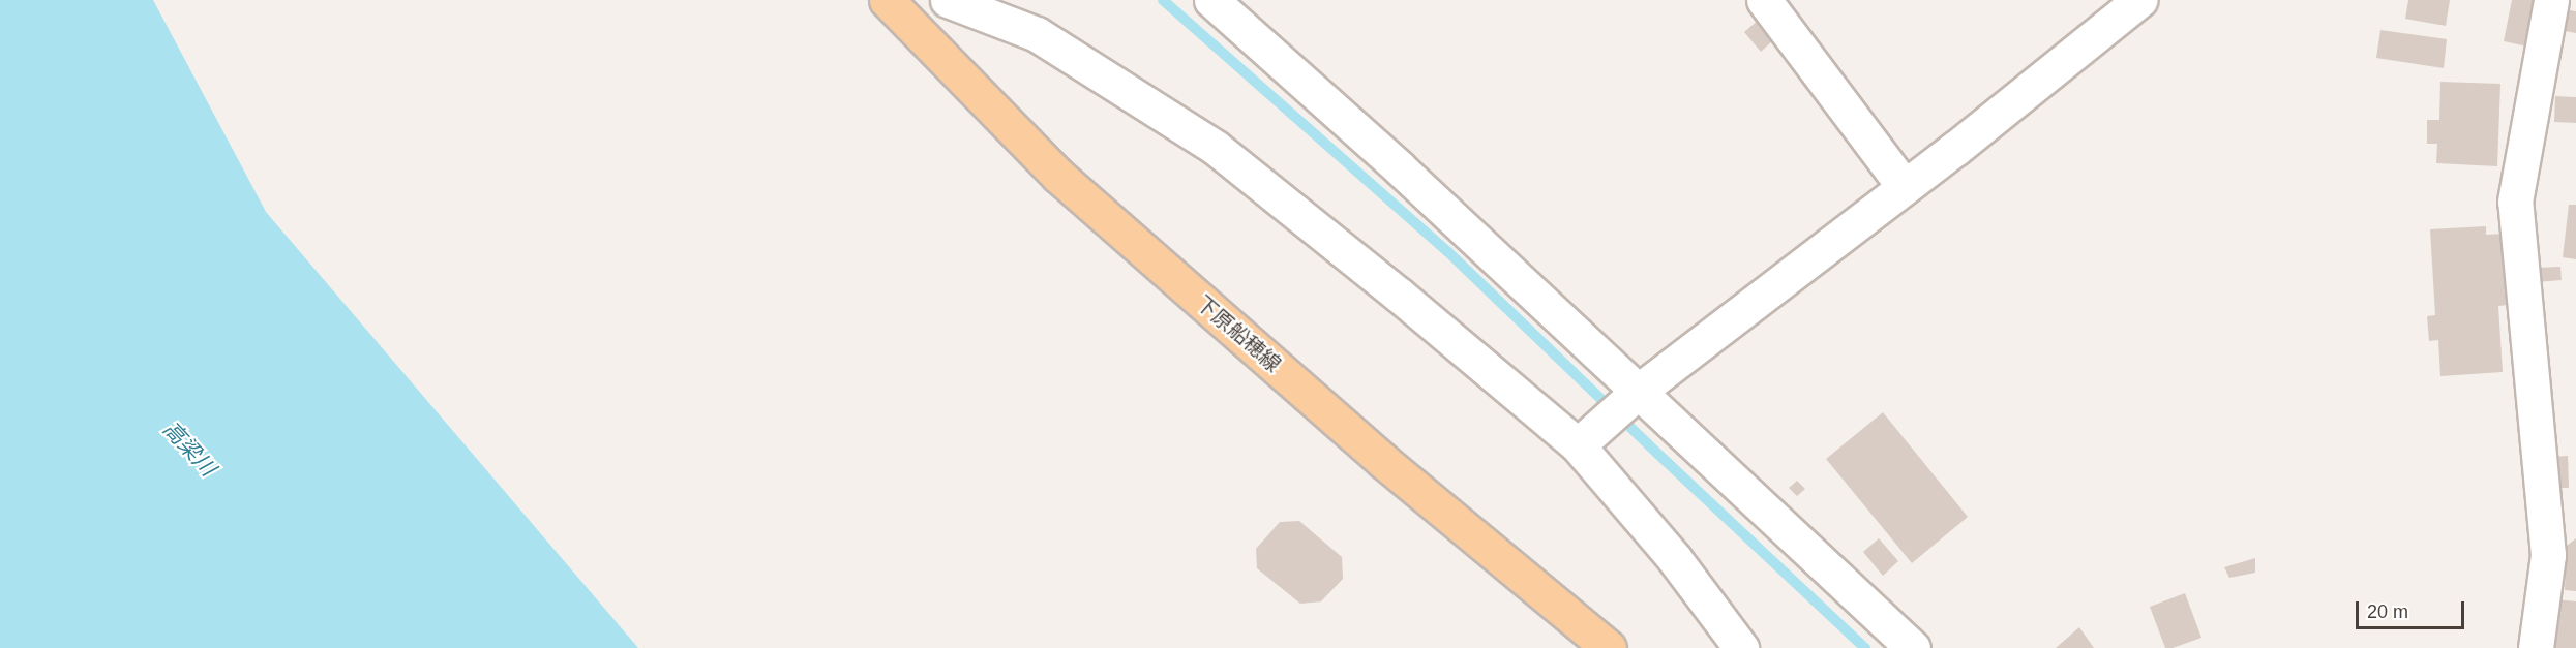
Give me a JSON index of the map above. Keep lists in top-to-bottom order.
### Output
{
  "streets": {
    "main road": ["下原船穂線"]
  },
  "water": ["高梁川"],
  "scale_bar": "20 m"
}
